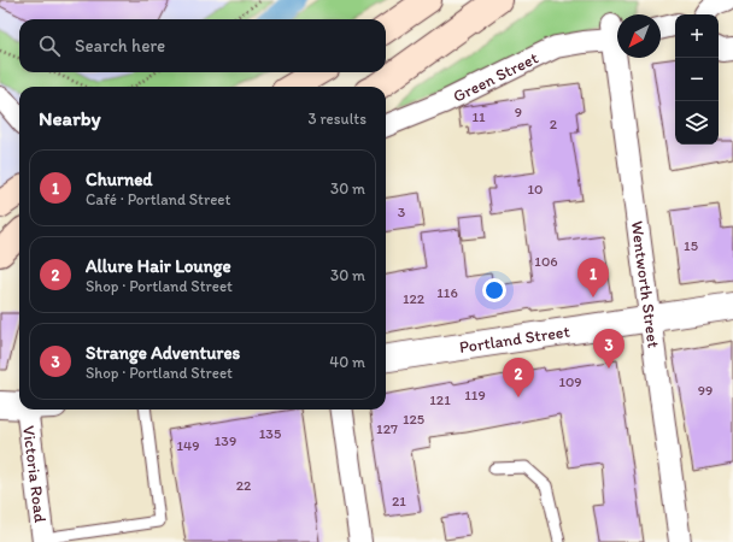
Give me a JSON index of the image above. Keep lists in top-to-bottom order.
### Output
{
  "streets": {
    "street": [
      "Green Street",
      "Wentworth Street",
      "Portland Street",
      "Victoria Road"
    ]
  },
  "crossings": [
    ["Green Street", "Wentworth Street"],
    ["Wentworth Street", "Portland Street"]
  ],
  "house_numbers": [
    "9",
    "11",
    "2",
    "10",
    "3",
    "15",
    "106",
    "116",
    "122",
    "109",
    "99",
    "119",
    "121",
    "125",
    "127",
    "135",
    "139",
    "149",
    "22",
    "21"
  ],
  "north": "bottom left",
  "page": {
    "map_buttons": ["+", "−"],
    "search": "Search here",
    "heading": ["Nearby", "3 results"],
    "list": [
      {
        "mark": "1",
        "name": "Churned",
        "note": "Café · Portland Street",
        "value": "30 m"
      },
      {
        "mark": "2",
        "name": "Allure Hair Lounge",
        "note": "Shop · Portland Street",
        "value": "30 m"
      },
      {
        "mark": "3",
        "name": "Strange Adventures",
        "note": "Shop · Portland Street",
        "value": "40 m"
      }
    ],
    "pins": ["1", "3", "2"]
  }
}
